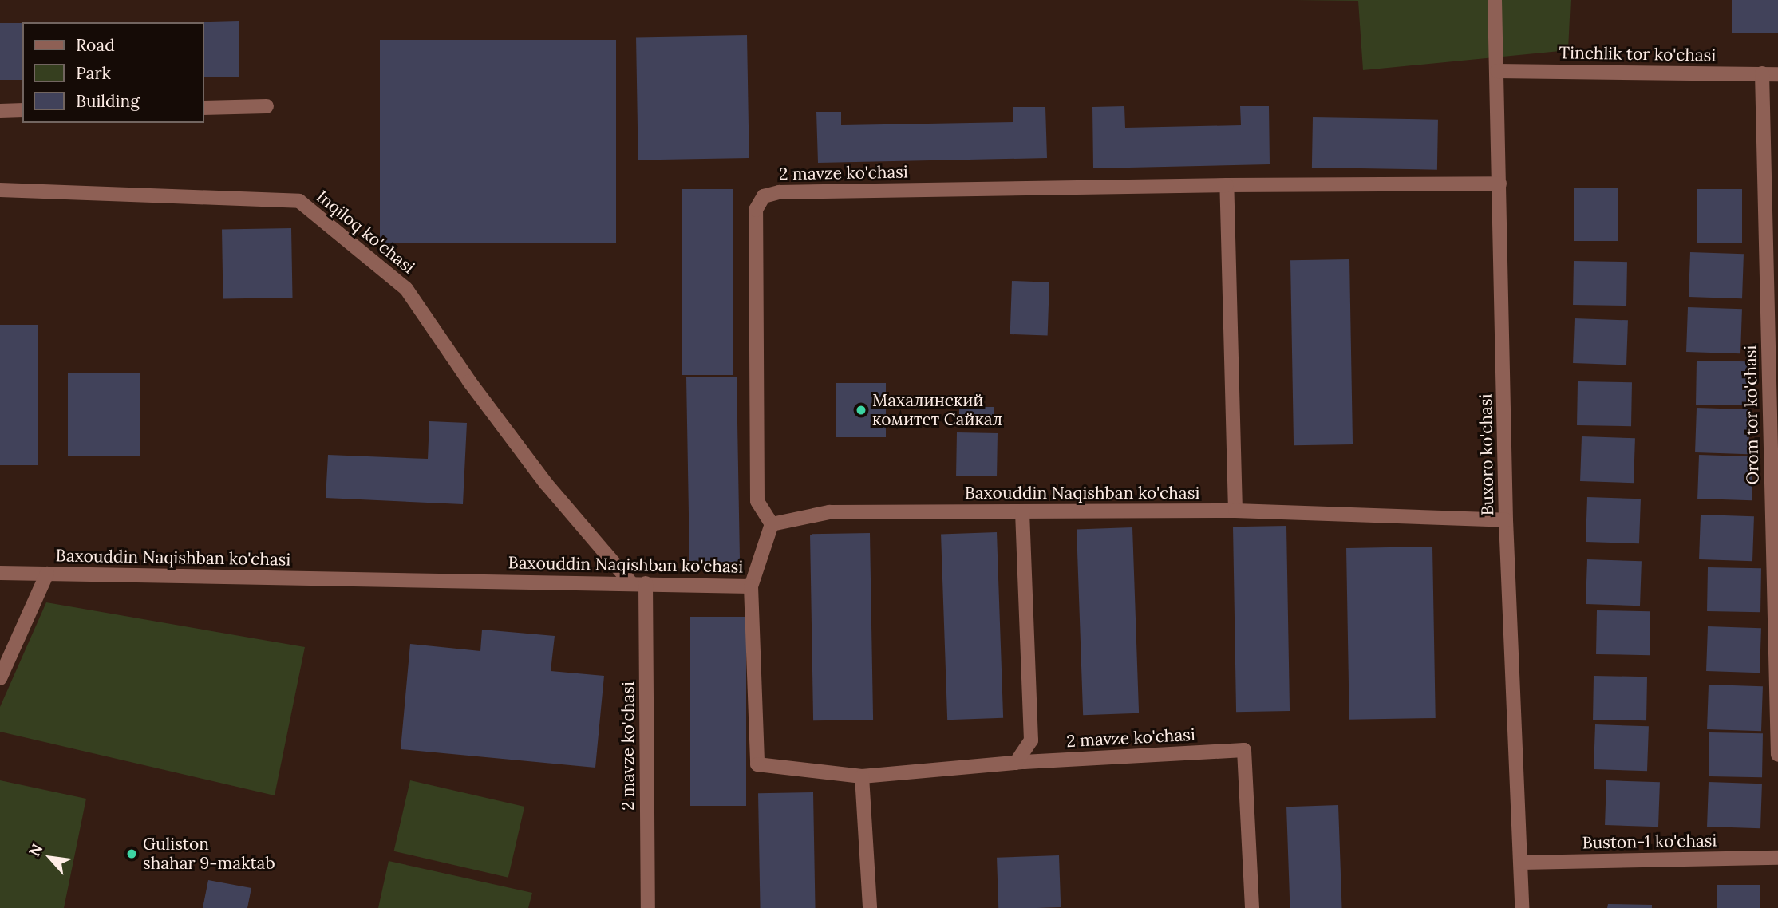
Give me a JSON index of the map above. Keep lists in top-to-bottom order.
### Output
{
  "streets": {
    "street": [
      "Tinchlik tor ko'chasi",
      "2 mavze ko'chasi",
      "Inqiloq ko'chasi",
      "Orom tor ko'chasi",
      "Buxoro ko'chasi",
      "Baxouddin Naqishban ko'chasi",
      "Buston-1 ko'chasi"
    ]
  },
  "crossings": [
    ["Tinchlik tor ko'chasi", "Orom tor ko'chasi"],
    ["Tinchlik tor ko'chasi", "Buxoro ko'chasi"],
    ["2 mavze ko'chasi", "Baxouddin Naqishban ko'chasi"],
    ["Inqiloq ko'chasi", "Baxouddin Naqishban ko'chasi"],
    ["Buxoro ko'chasi", "Baxouddin Naqishban ko'chasi"],
    ["Buxoro ko'chasi", "Buston-1 ko'chasi"]
  ],
  "places": ["Махалинский комитет Сайкал", "Guliston shahar 9-maktab"],
  "legend": ["Road", "Park", "Building"],
  "north": "top left"
}
